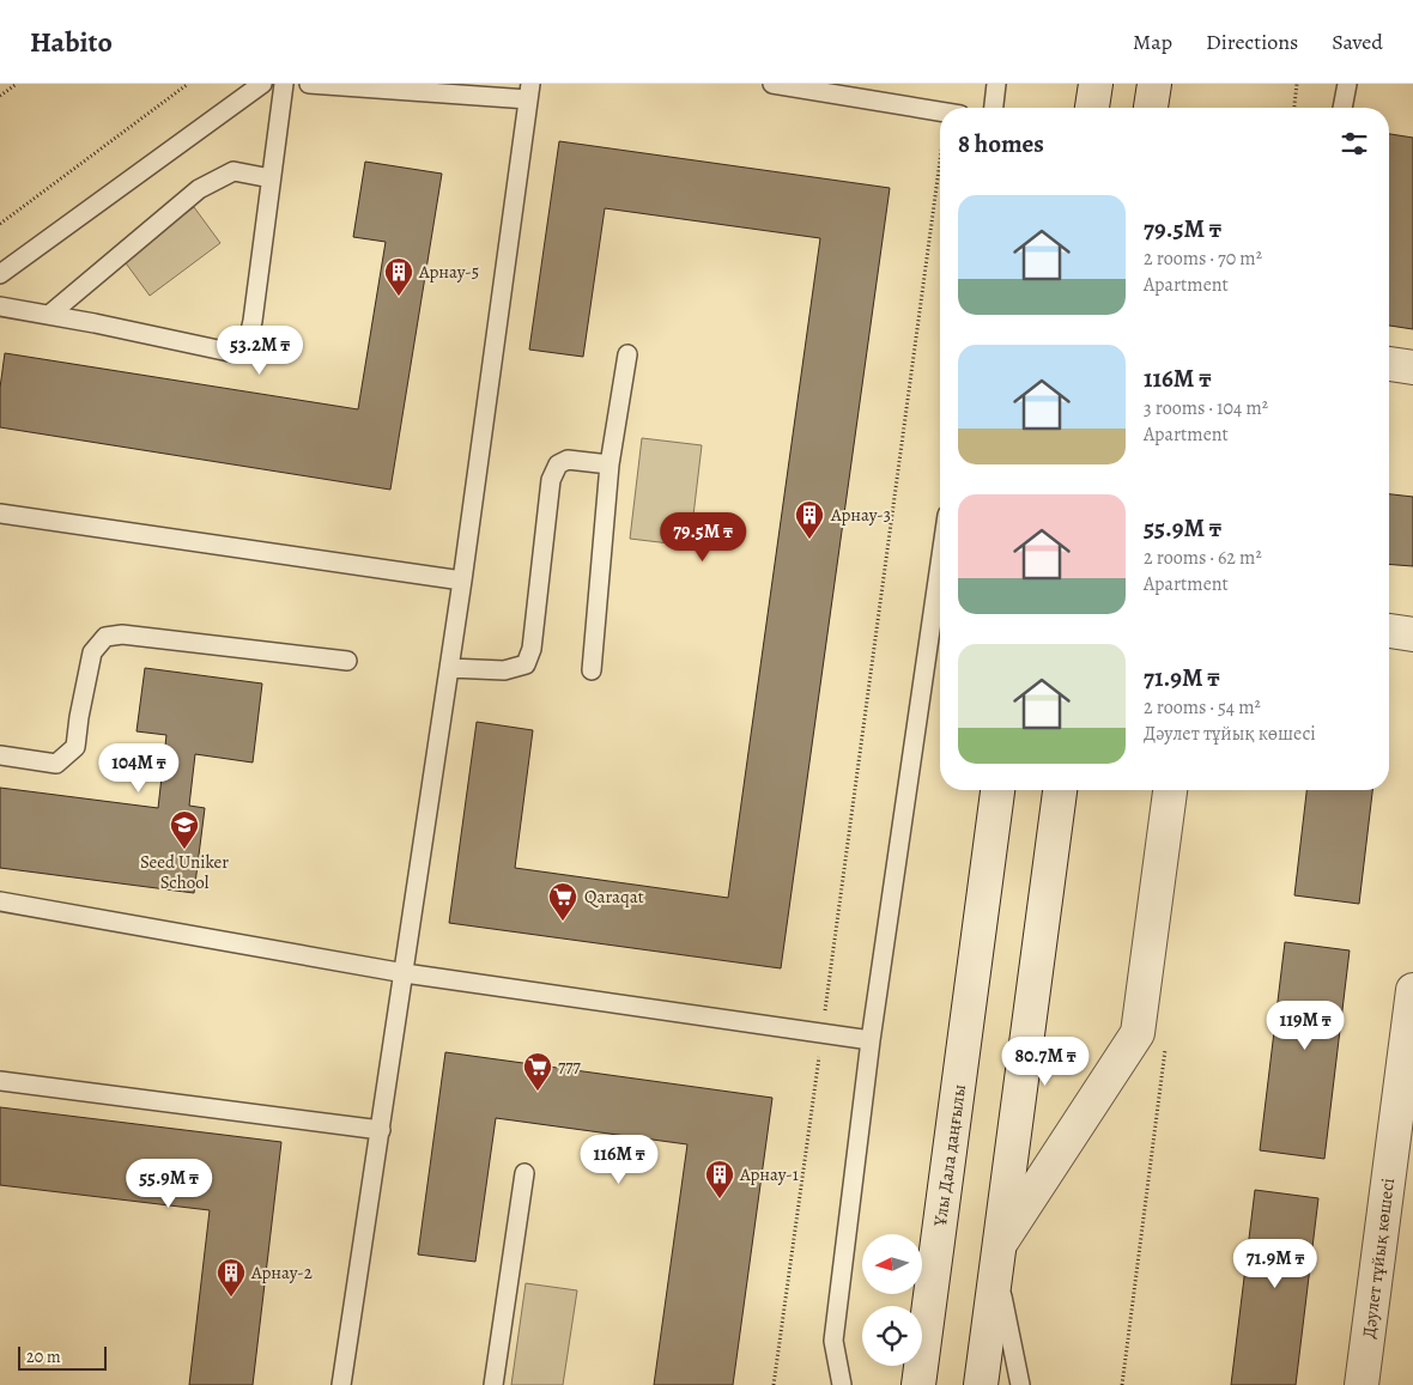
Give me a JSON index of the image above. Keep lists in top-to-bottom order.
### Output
{
  "streets": {
    "main road": ["Ұлы Дала даңғылы", "Дәулет тұйық көшесі"]
  },
  "places": {
    "building": [
      "Арнау-5",
      "Арнау-3",
      "Арнау-1",
      "Арнау-2"
    ],
    "school or university": ["Seed Uniker School"],
    "supermarket": ["Qaraqat", "777"]
  },
  "scale_bar": "20 m",
  "north": "left",
  "page": {
    "header": "Habito",
    "nav": ["Map", "Directions", "Saved"],
    "heading": "8 homes",
    "list": [
      {
        "name": "79.5M ₸",
        "note": "2 rooms · 70 m² · Apartment"
      },
      {
        "name": "116M ₸",
        "note": "3 rooms · 104 m² · Apartment"
      },
      {
        "name": "55.9M ₸",
        "note": "2 rooms · 62 m² · Apartment"
      },
      {
        "name": "71.9M ₸",
        "note": "2 rooms · 54 m² · Дәулет тұйық көшесі"
      }
    ],
    "price": [
      "53.2M ₸",
      "79.5M ₸",
      "104M ₸",
      "119M ₸",
      "80.7M ₸",
      "116M ₸",
      "55.9M ₸",
      "71.9M ₸"
    ],
    "scale": "20 m"
  }
}
